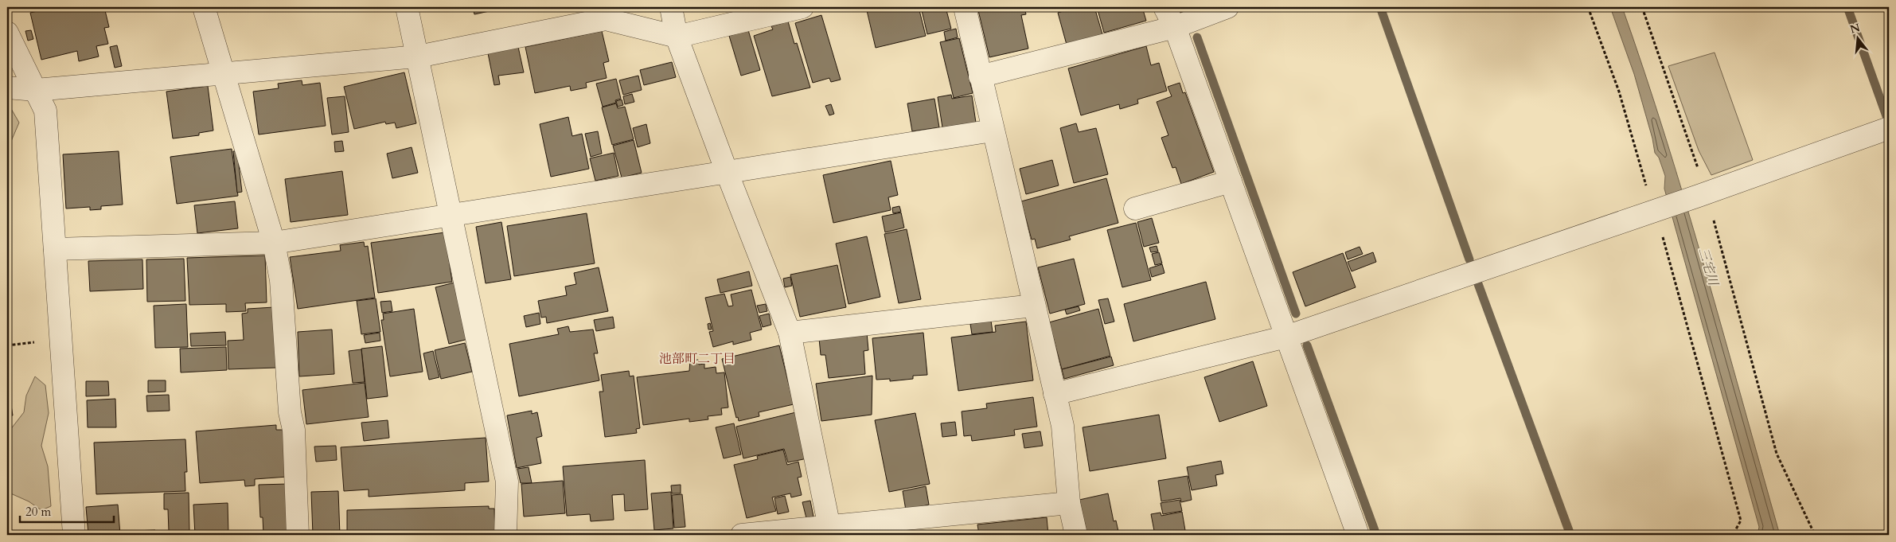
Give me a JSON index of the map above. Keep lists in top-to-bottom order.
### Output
{
  "districts": ["池部町二丁目"],
  "water": ["三宅川"],
  "scale_bar": "20 m",
  "north": "top"
}
